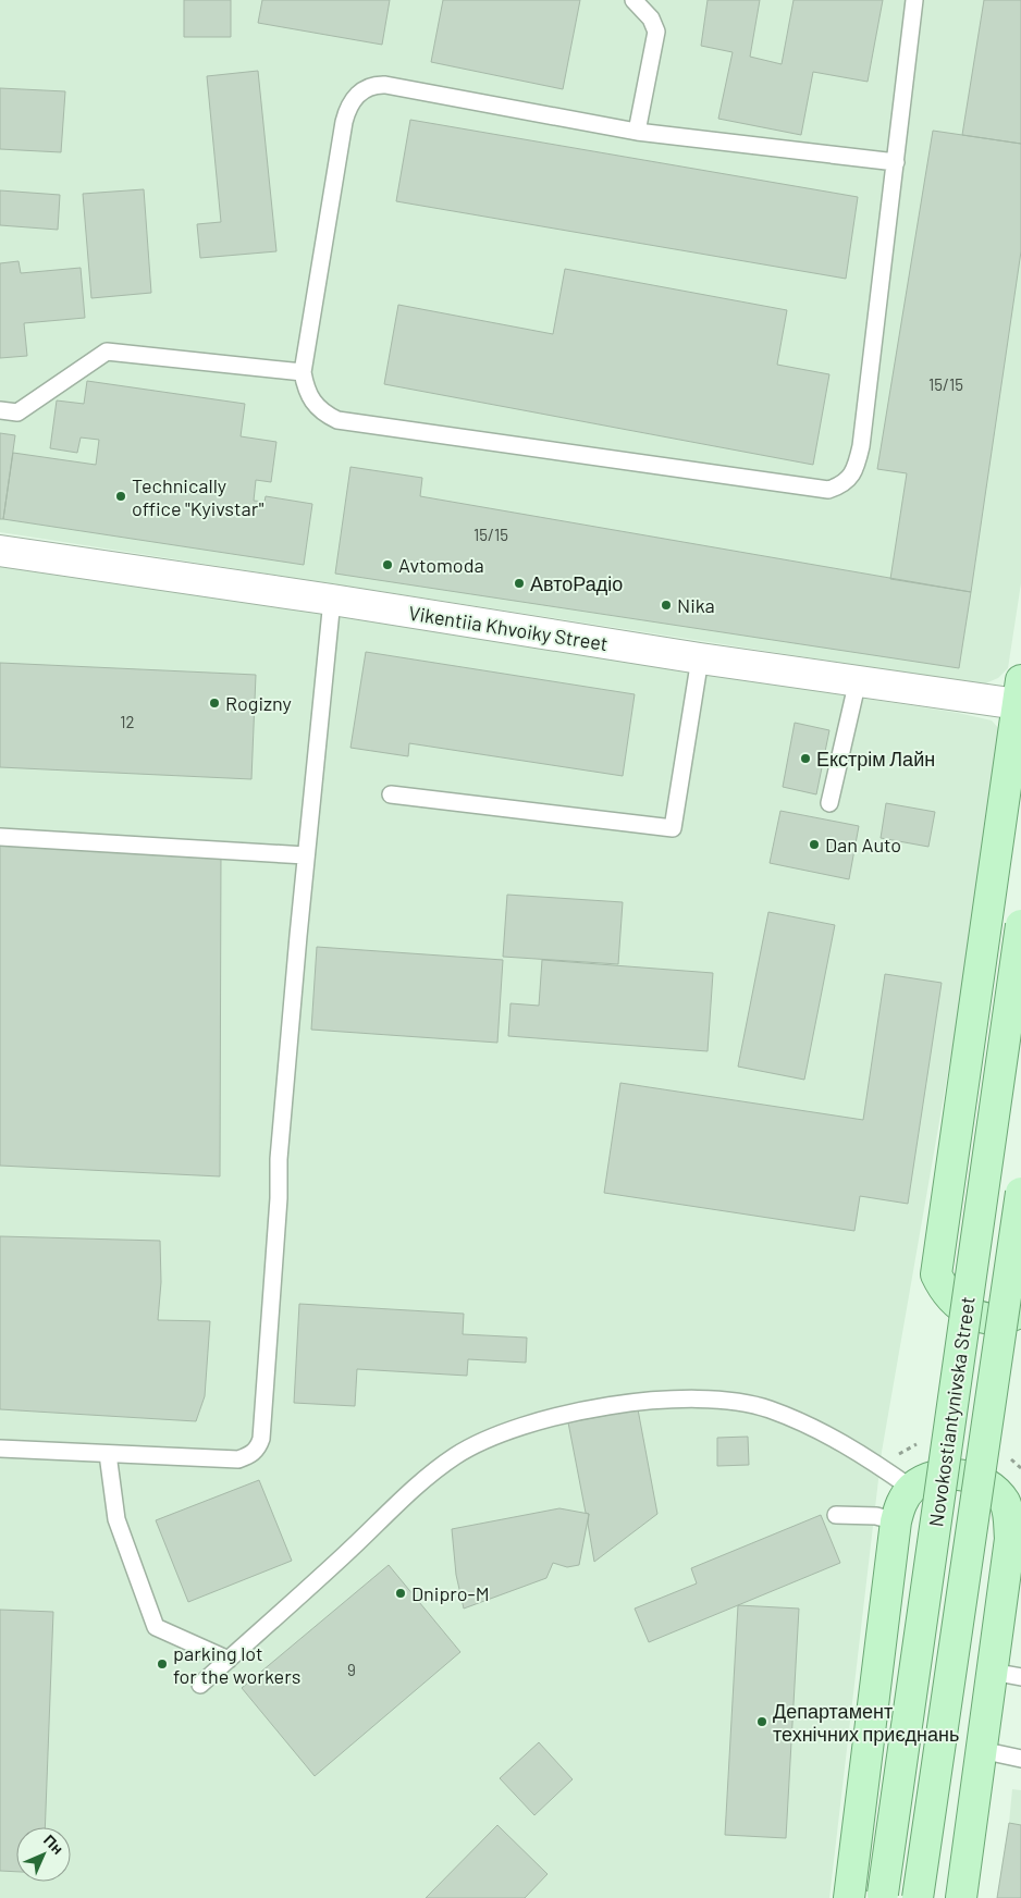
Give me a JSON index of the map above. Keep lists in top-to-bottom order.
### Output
{
  "streets": {
    "main road": ["Novokostiantynivska Street"],
    "street": ["Vikentiia Khvoiky Street"]
  },
  "places": [
    "Technically office \"Kyivstar\"",
    "Avtomoda",
    "АвтоРадіо",
    "Nika",
    "Rogizny",
    "Екстрім Лайн",
    "Dan Auto",
    "Dnipro-M",
    "parking lot for the workers",
    "Департамент технічних приєднань"
  ],
  "house_numbers": [
    "15/15",
    "15/15",
    "12",
    "9"
  ],
  "north": "top right"
}
